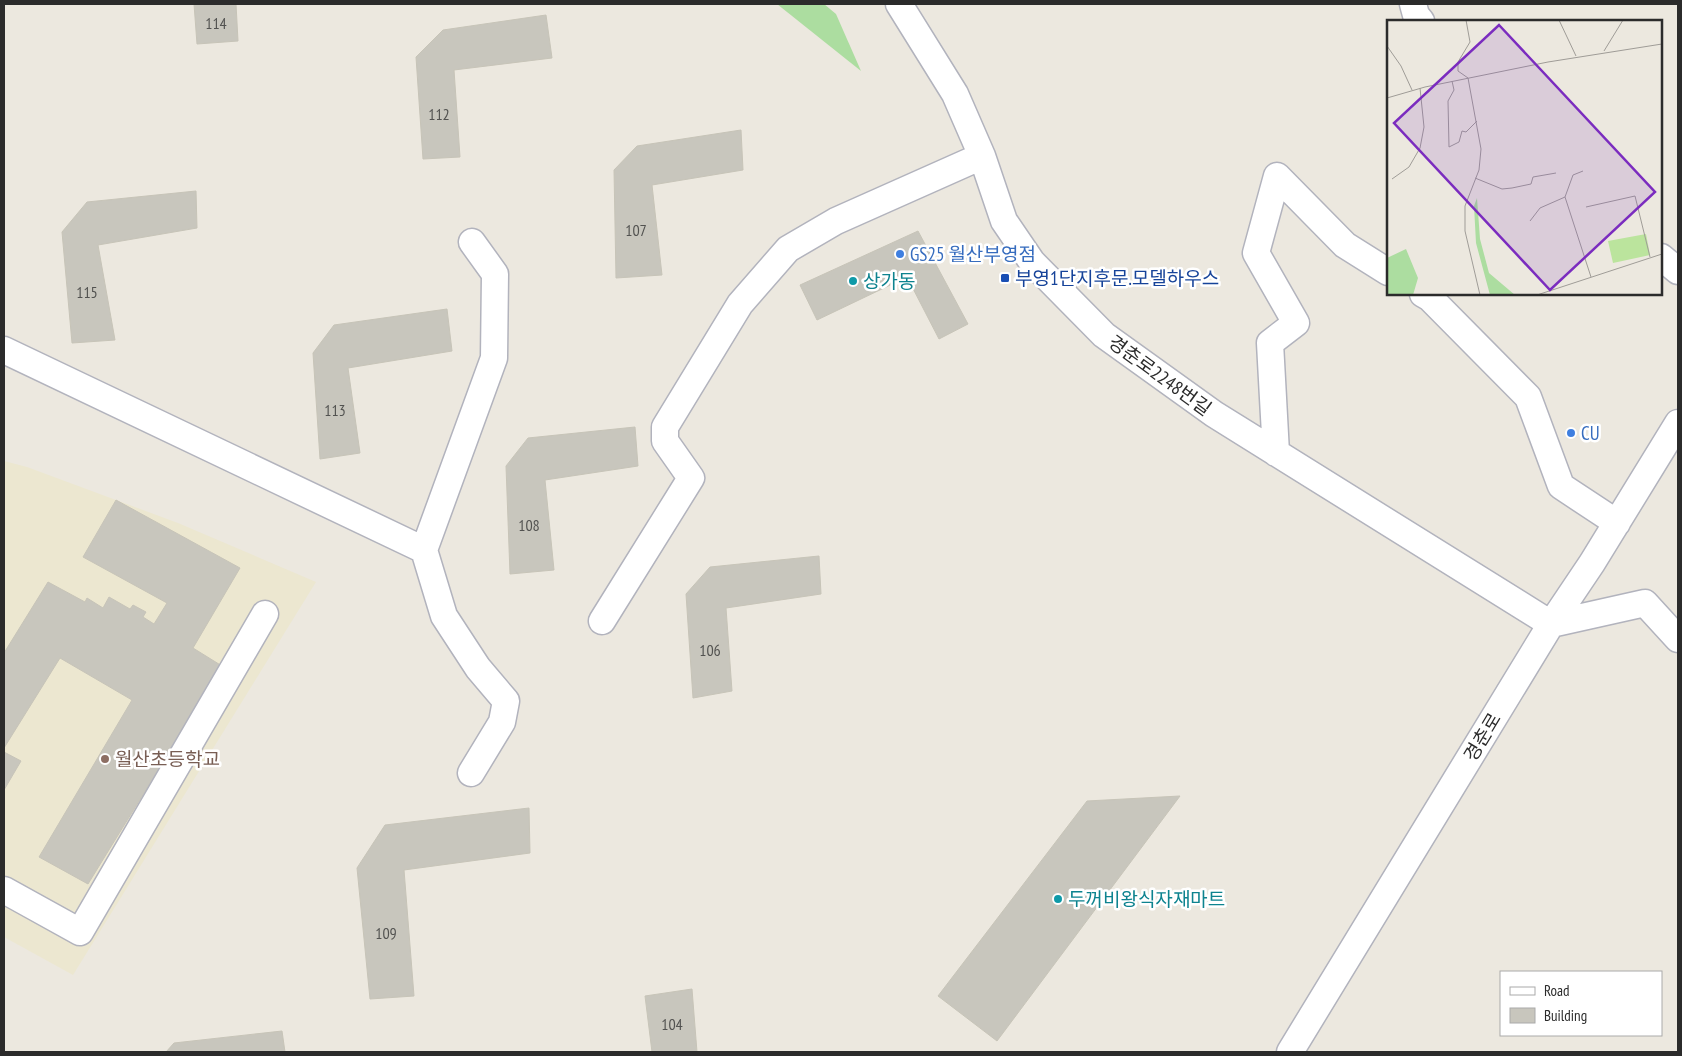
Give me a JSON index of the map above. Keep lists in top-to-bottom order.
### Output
{
  "streets": {
    "street": ["경춘로2248번길", "경춘로"]
  },
  "crossings": [
    ["경춘로2248번길", "경춘로"]
  ],
  "places": {
    "other": [
      "GS25 월산부영점",
      "상가동",
      "CU",
      "월산초등학교",
      "두꺼비왕식자재마트"
    ],
    "transit": ["부영1단지후문.모델하우스"]
  },
  "house_numbers": [
    "114",
    "112",
    "107",
    "115",
    "113",
    "108",
    "106",
    "109",
    "104"
  ],
  "legend": ["Road", "Building"]
}
